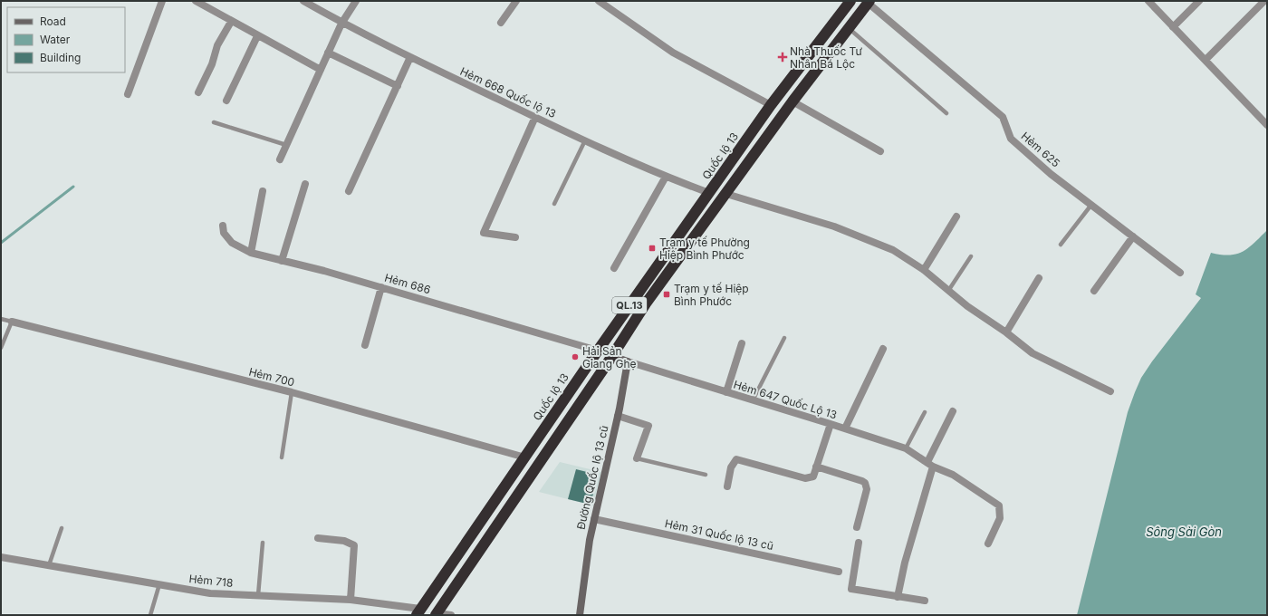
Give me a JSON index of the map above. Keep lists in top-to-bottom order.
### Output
{
  "streets": {
    "highway": ["Quốc lộ 13", "QL.13"],
    "street": [
      "Hẻm 668 Quốc lộ 13",
      "Hẻm 625",
      "Hẻm 686",
      "Hẻm 700",
      "Hẻm 647 Quốc Lộ 13",
      "Đường Quốc lộ 13 cũ",
      "Hẻm 31 Quốc lộ 13 cũ",
      "Hẻm 718"
    ]
  },
  "crossings": [
    ["Hẻm 668 Quốc lộ 13", "Quốc lộ 13"],
    ["Hẻm 625", "QL.13"],
    ["Quốc lộ 13", "Hẻm 686"],
    ["Quốc lộ 13", "Hẻm 700"],
    ["Quốc lộ 13", "Hẻm 718"],
    ["Hẻm 647 Quốc Lộ 13", "Đường Quốc lộ 13 cũ"],
    ["Đường Quốc lộ 13 cũ", "Hẻm 31 Quốc lộ 13 cũ"]
  ],
  "water": ["Sông Sài Gòn"],
  "places": {
    "health": ["Nhà Thuốc Tư Nhân Bá Lộc"],
    "transit": ["Trạm y tế Phường Hiệp Bình Phước", "Trạm y tế Hiệp Bình Phước"],
    "other": ["Hải Sản Giang Ghẹ"]
  },
  "legend": ["Road", "Water", "Building"]
}
